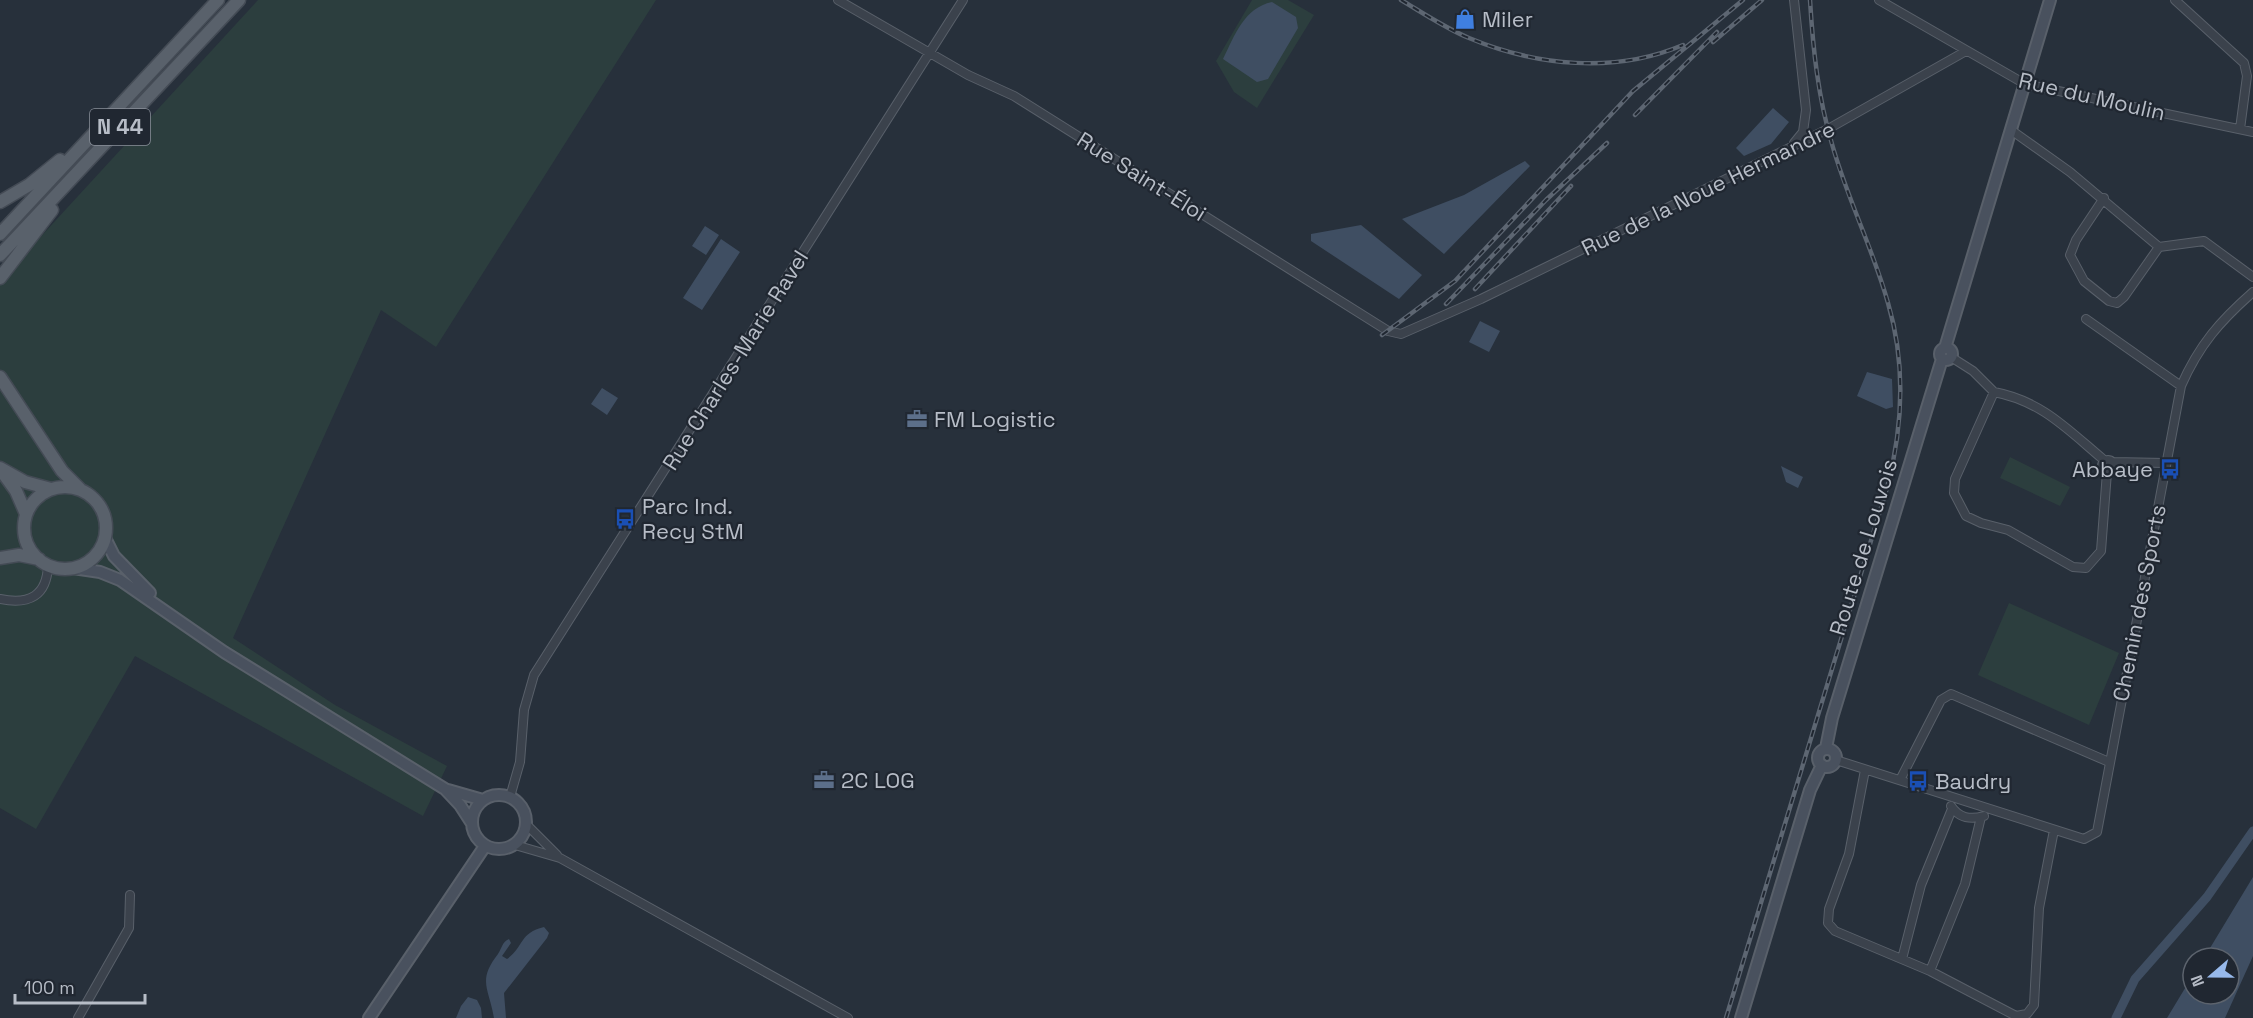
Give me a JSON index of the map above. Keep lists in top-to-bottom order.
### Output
{
  "streets": {
    "main road": ["N 44"],
    "street": [
      "Rue du Moulin",
      "Rue Saint-Éloi",
      "Rue de la Noue Hermandre",
      "Rue Charles-Marie Ravel",
      "Route de Louvois",
      "Chemin des Sports"
    ]
  },
  "crossings": [
    ["Rue du Moulin", "Rue de la Noue Hermandre"],
    ["Rue du Moulin", "Route de Louvois"],
    ["Rue Saint-Éloi", "Rue de la Noue Hermandre"],
    ["Rue Saint-Éloi", "Rue Charles-Marie Ravel"]
  ],
  "places": {
    "shop": ["Miler"],
    "office": ["FM Logistic", "2C LOG"],
    "bus stop": ["Abbaye", "Parc Ind. Recy StM", "Baudry"]
  },
  "scale_bar": "100 m",
  "north": "left"
}
